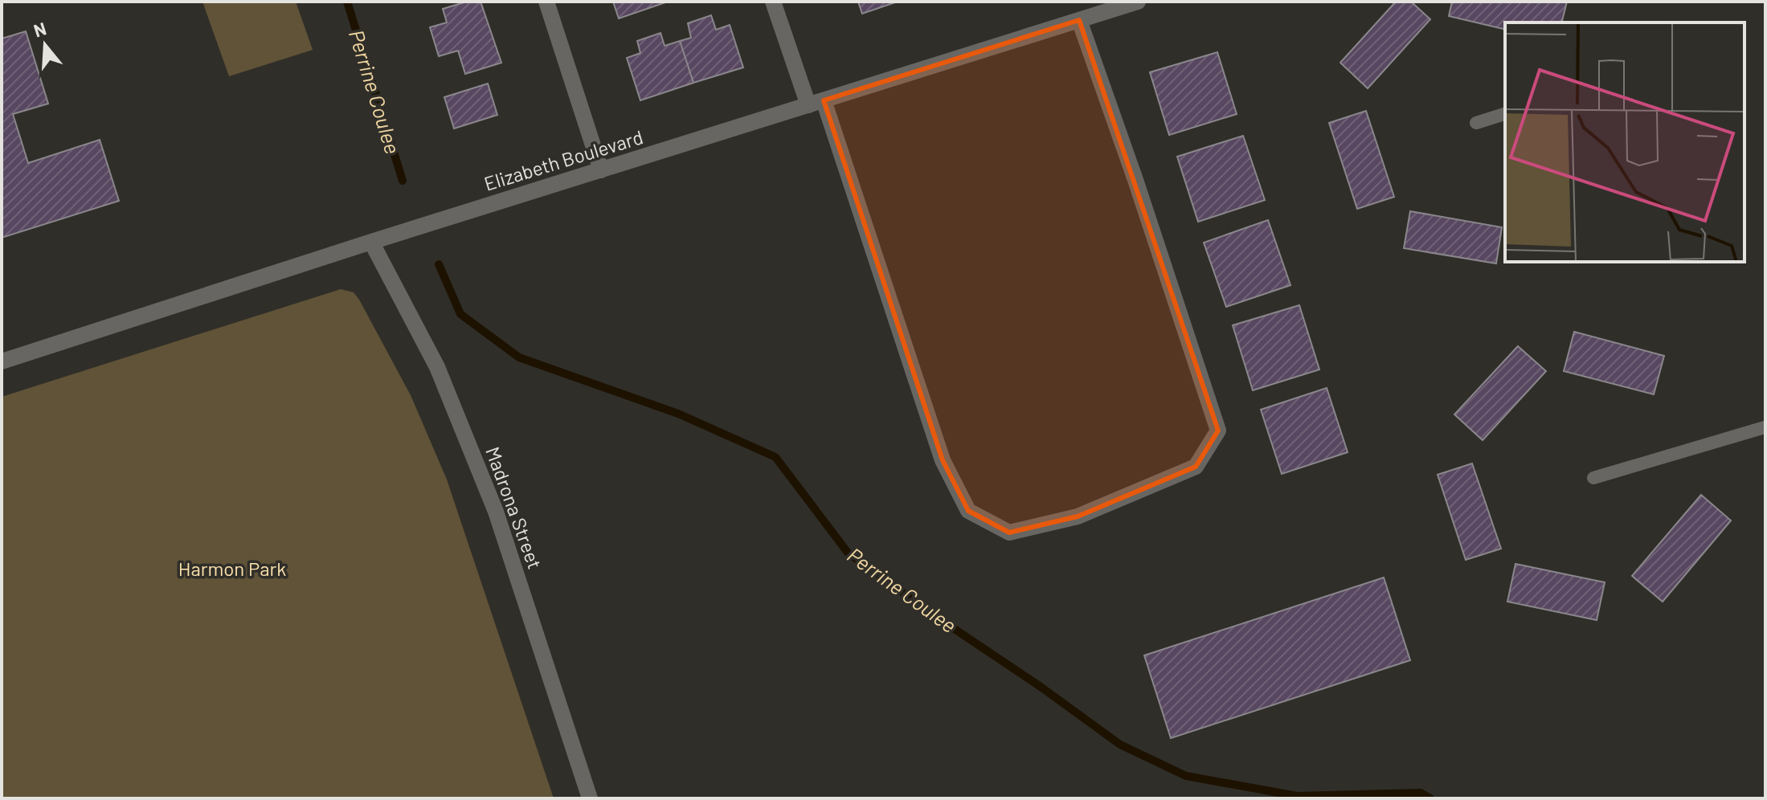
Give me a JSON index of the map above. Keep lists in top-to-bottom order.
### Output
{
  "streets": {
    "street": ["Elizabeth Boulevard", "Madrona Street"]
  },
  "crossings": [
    ["Elizabeth Boulevard", "Madrona Street"]
  ],
  "water": ["Perrine Coulee"],
  "parks": ["Harmon Park"],
  "north": "top"
}
